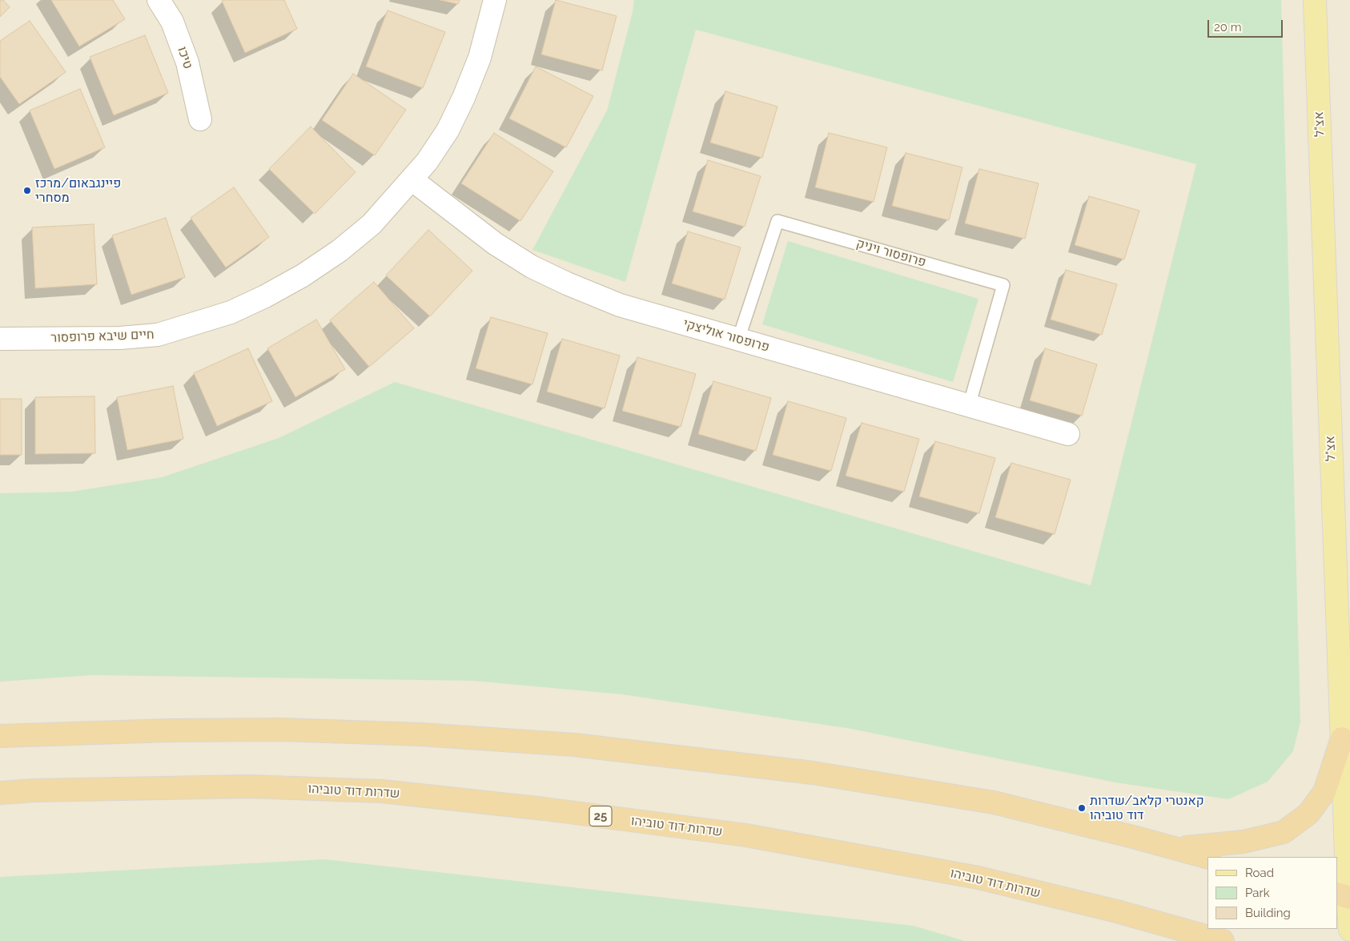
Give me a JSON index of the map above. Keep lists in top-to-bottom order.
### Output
{
  "streets": {
    "highway": ["שדרות דוד טוביהו", "25"],
    "main road": ["אצ\"ל"],
    "street": ["טיכו", "פרופסור אוליצקי", "חיים שיבא פרופסור"],
    "lane": ["פרופסור ויניק"]
  },
  "crossings": [
    ["פרופסור ויניק", "פרופסור אוליצקי"],
    ["פרופסור אוליצקי", "חיים שיבא פרופסור"]
  ],
  "places": ["פיינגבאום/מרכז מסחרי", "קאנטרי קלאב/שדרות דוד טוביהו"],
  "legend": ["Road", "Park", "Building"],
  "scale_bar": "20 m"
}
